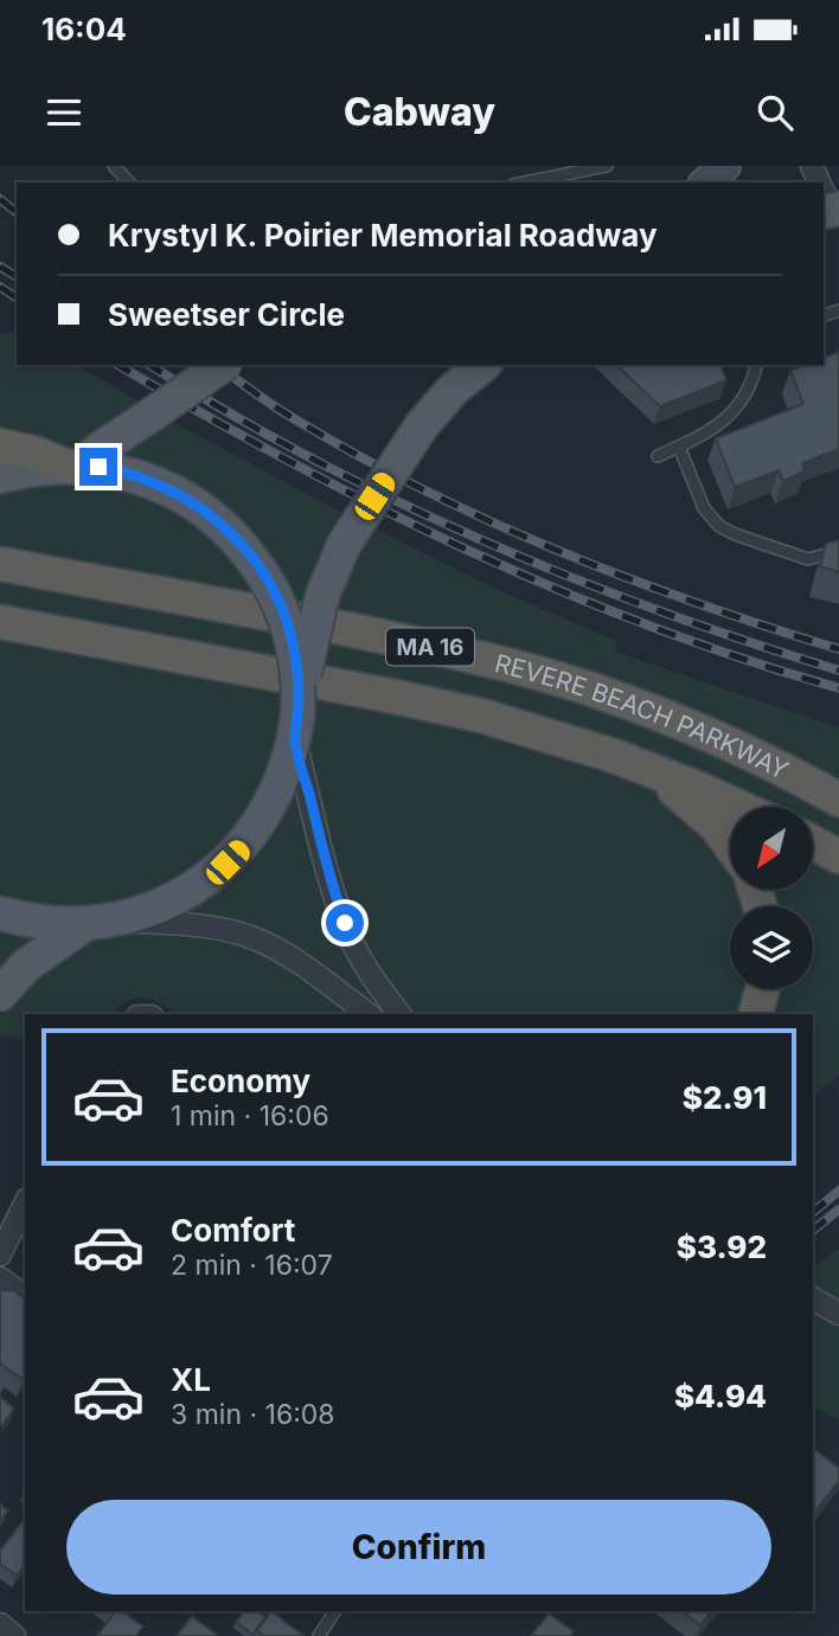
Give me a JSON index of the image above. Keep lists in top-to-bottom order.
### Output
{
  "streets": {
    "highway": ["MA 16", "REVERE BEACH PARKWAY"]
  },
  "north": "bottom left",
  "page": {
    "status": "16:04",
    "header": "Cabway",
    "banner": ["Krystyl K. Poirier Memorial Roadway", "Sweetser Circle"],
    "list": [
      {
        "name": "Economy",
        "note": "1 min · 16:06",
        "value": "$2.91"
      },
      {
        "name": "Comfort",
        "note": "2 min · 16:07",
        "value": "$3.92"
      },
      {
        "name": "XL",
        "note": "3 min · 16:08",
        "value": "$4.94"
      }
    ],
    "buttons": "Confirm"
  }
}
